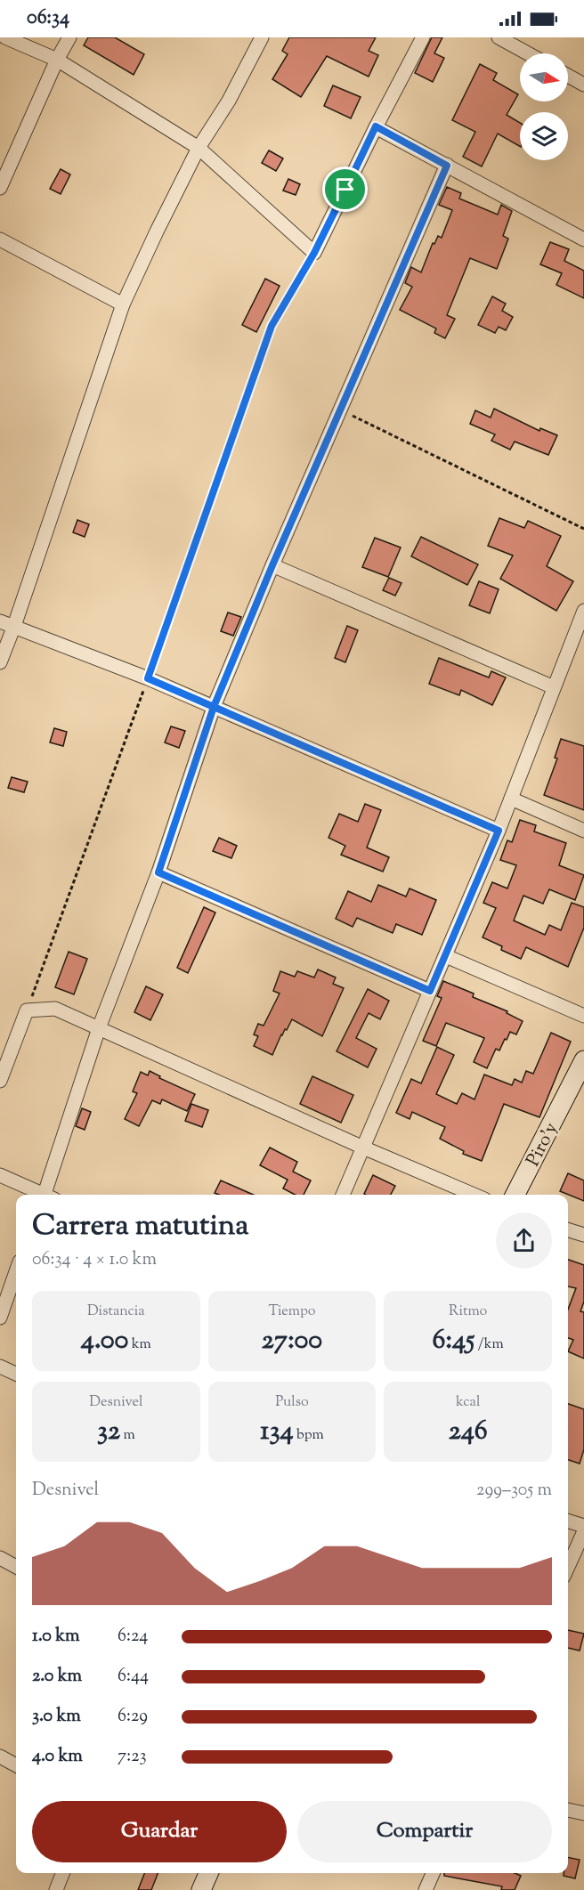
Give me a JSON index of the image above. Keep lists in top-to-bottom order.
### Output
{
  "streets": {
    "main road": ["Piro'y"]
  },
  "north": "right",
  "page": {
    "status": "06:34",
    "heading": ["Carrera matutina", "06:34 · 4 × 1.0 km"],
    "stats": [
      ["Distancia", "4.00 km"],
      ["Tiempo", "27:00"],
      ["Ritmo", "6:45 /km"],
      ["Desnivel", "32 m"],
      ["Pulso", "134 bpm"],
      ["kcal", "246"]
    ],
    "chart": ["Desnivel", "299–305 m"],
    "list": [
      {
        "name": "1.0 km",
        "note": "6:24"
      },
      {
        "name": "2.0 km",
        "note": "6:44"
      },
      {
        "name": "3.0 km",
        "note": "6:29"
      },
      {
        "name": "4.0 km",
        "note": "7:23"
      }
    ],
    "buttons": ["Guardar", "Compartir"]
  }
}
